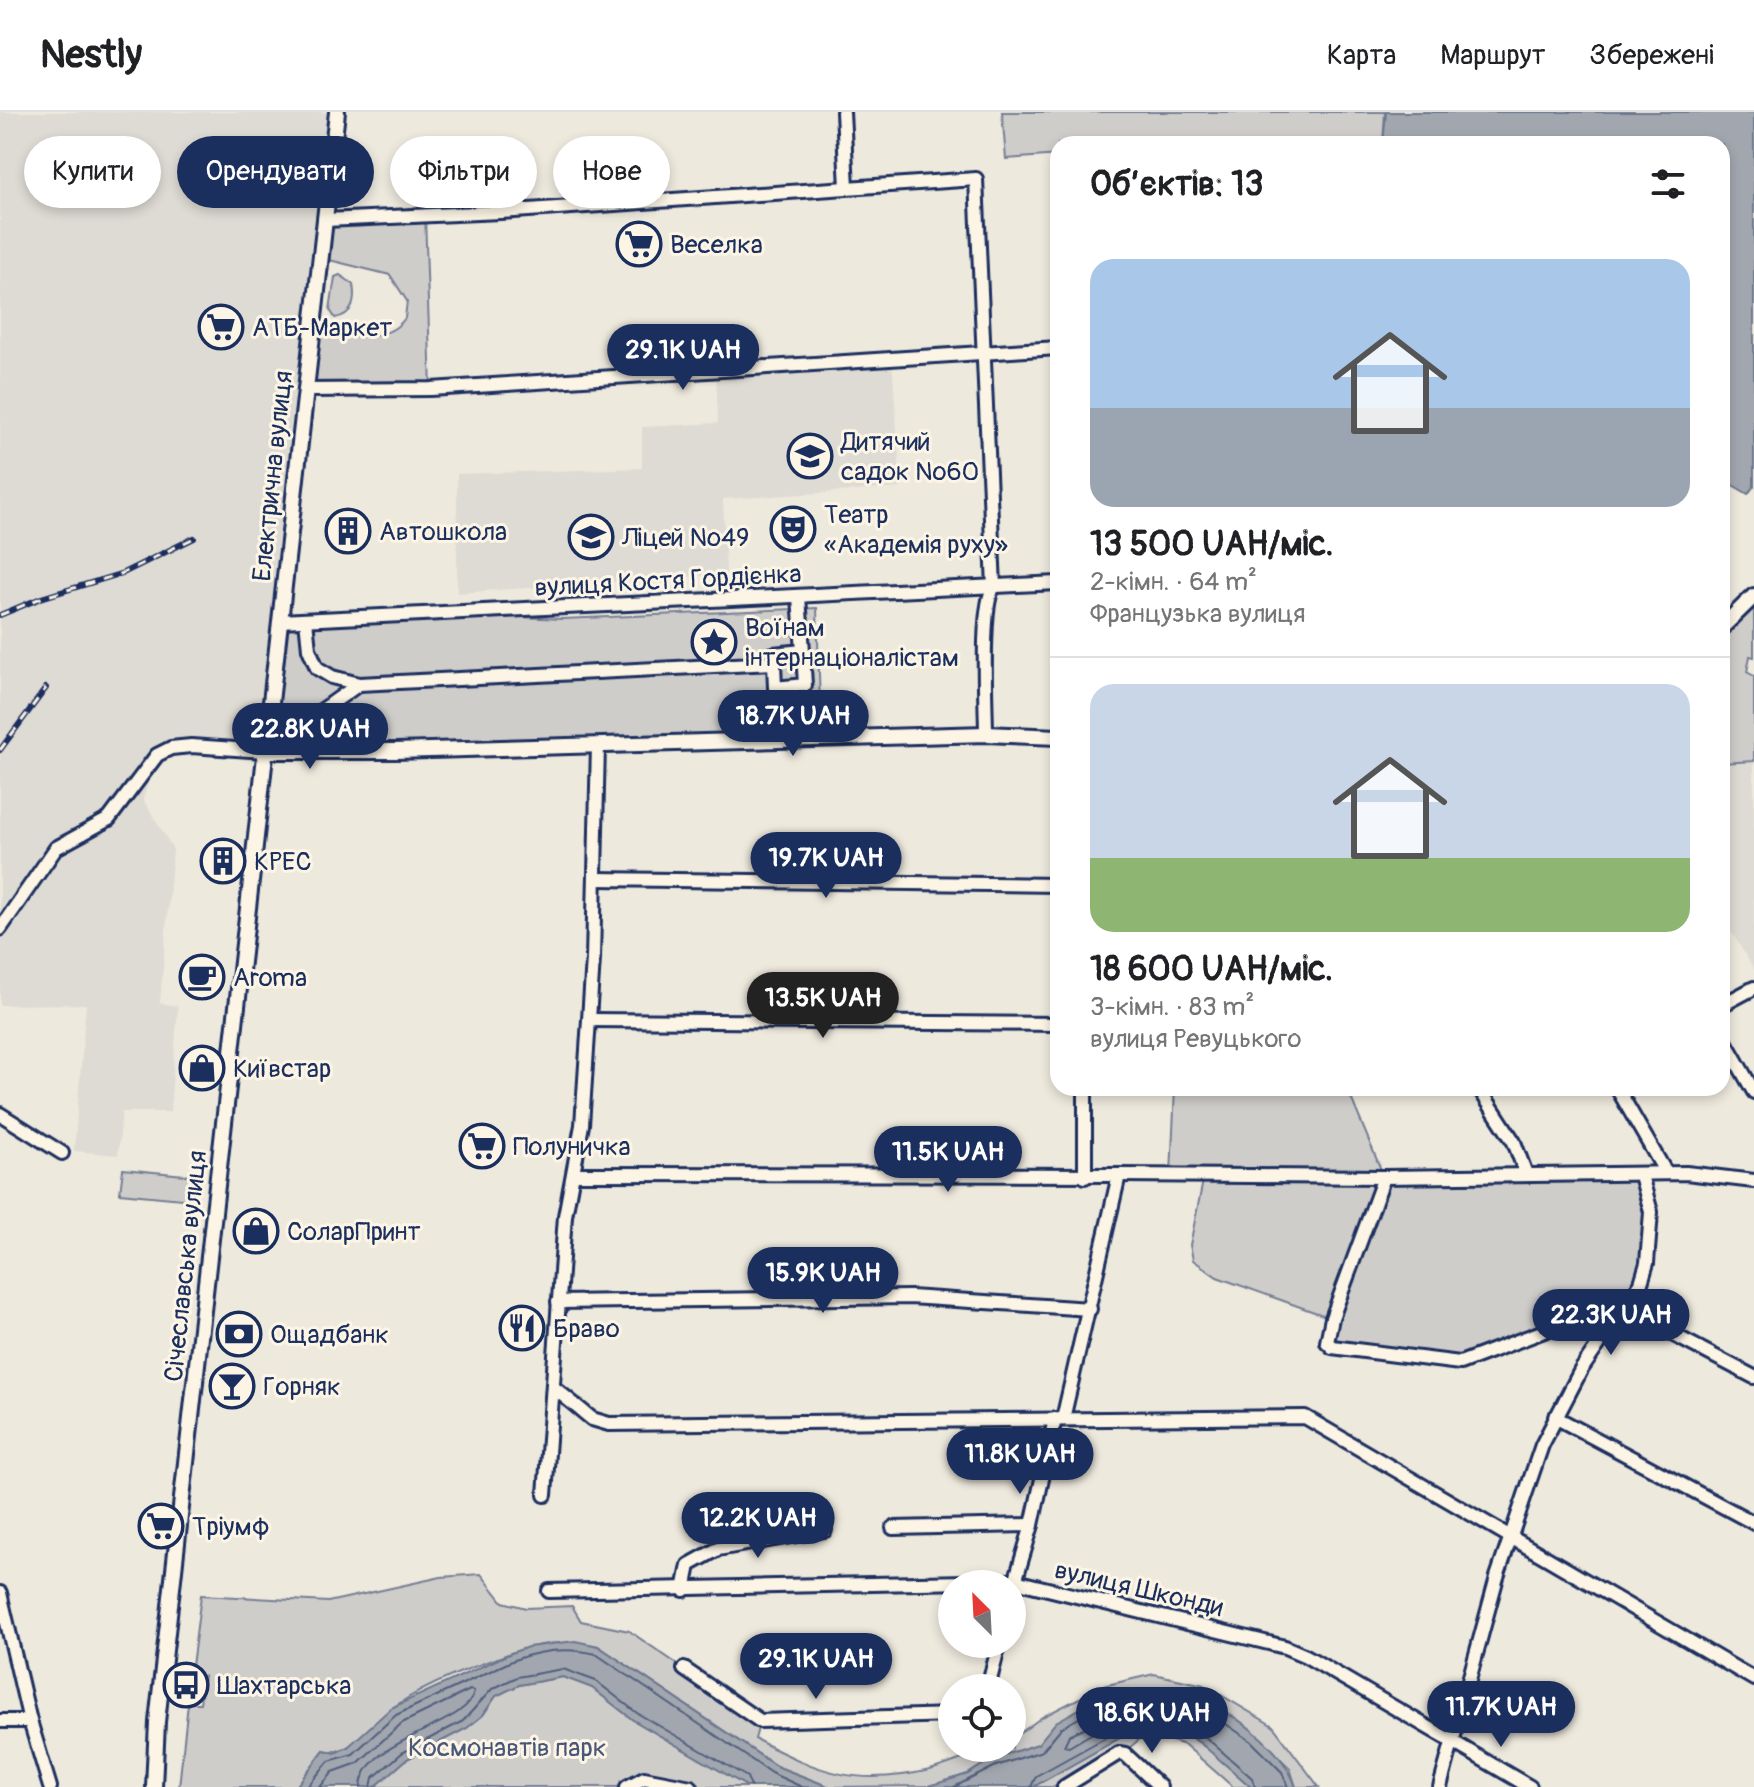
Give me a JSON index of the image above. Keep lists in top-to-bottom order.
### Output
{
  "streets": {
    "main road": ["Електрична вулиця", "Січеславська вулиця"],
    "street": ["вулиця Костя Гордієнка", "вулиця Шконди"]
  },
  "crossings": [
    ["Електрична вулиця", "вулиця Костя Гордієнка"],
    ["Електрична вулиця", "Січеславська вулиця"]
  ],
  "parks": ["Космонавтів парк"],
  "places": {
    "supermarket": [
      "Веселка",
      "АТБ-Маркет",
      "Полуничка",
      "Тріумф"
    ],
    "school or university": ["Дитячий садок №60", "Ліцей №49"],
    "theatre": ["Театр «Академія руху»"],
    "building": ["Автошкола", "КРЕС"],
    "place": ["Воїнам інтернаціоналістам"],
    "cafe": ["Aroma"],
    "shop": ["Київстар", "СоларПринт"],
    "restaurant": ["Браво"],
    "bank": ["Ощадбанк"],
    "bar": ["Горняк"],
    "bus stop": ["Шахтарська"]
  },
  "north": "top left",
  "page": {
    "header": "Nestly",
    "nav": ["Карта", "Маршрут", "Збережені"],
    "chip": [
      "Купити",
      "Орендувати",
      "Фільтри",
      "Нове"
    ],
    "heading": "Об’єктів: 13",
    "list": [
      {
        "name": "13 500 UAH/міс.",
        "note": "2-кімн. · 64 m² · Французька вулиця"
      },
      {
        "name": "18 600 UAH/міс.",
        "note": "3-кімн. · 83 m² · вулиця Ревуцького"
      }
    ],
    "price": [
      "29.1K UAH",
      "18.7K UAH",
      "22.8K UAH",
      "19.7K UAH",
      "13.5K UAH",
      "11.5K UAH",
      "15.9K UAH",
      "22.3K UAH",
      "11.8K UAH",
      "12.2K UAH",
      "29.1K UAH",
      "11.7K UAH",
      "18.6K UAH"
    ]
  }
}
